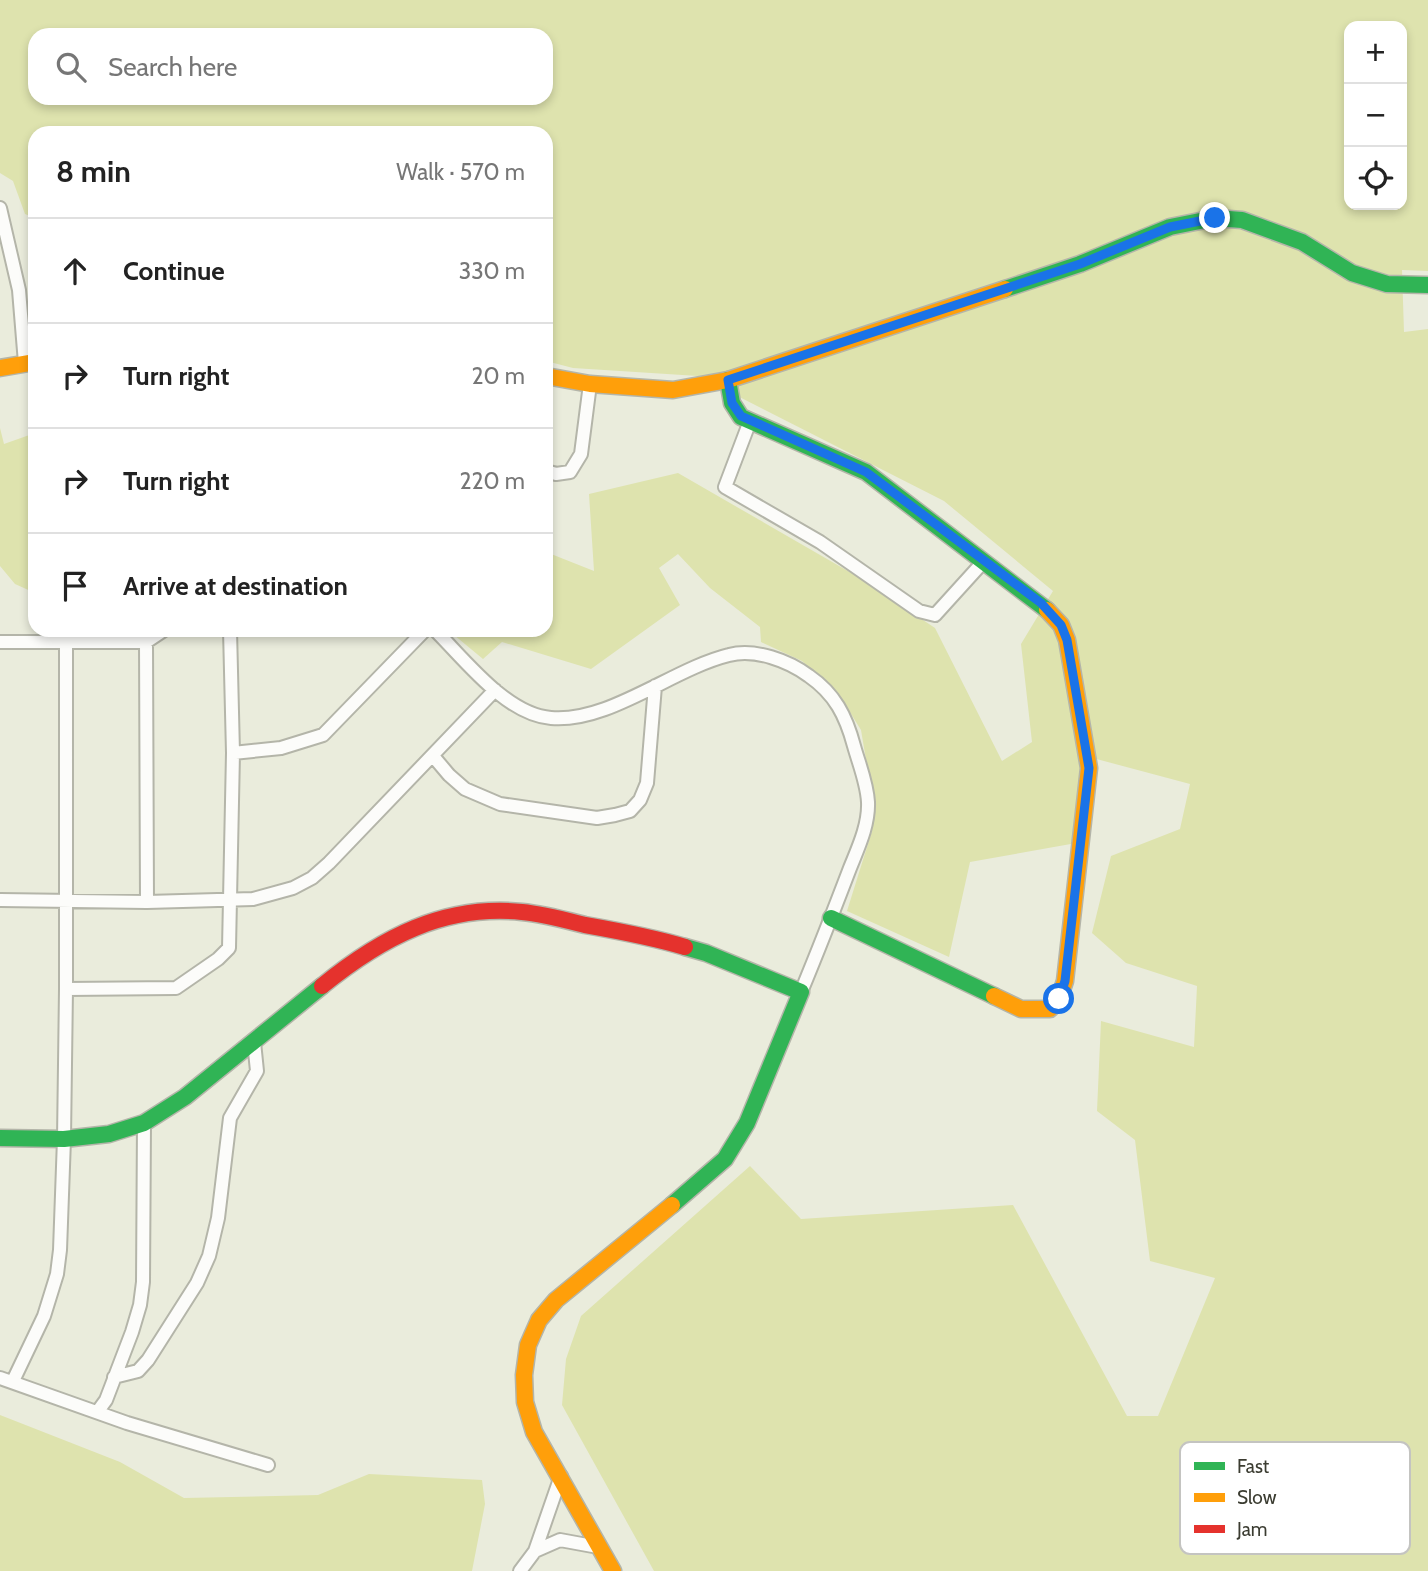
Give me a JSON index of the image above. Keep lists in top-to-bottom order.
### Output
{
  "legend": ["Fast", "Slow", "Jam"],
  "page": {
    "map_buttons": ["+", "−"],
    "search": "Search here",
    "heading": ["8 min", "Walk · 570 m"],
    "list": [
      ["Continue", "330 m"],
      ["Turn right", "20 m"],
      ["Turn right", "220 m"],
      "Arrive at destination"
    ]
  }
}
